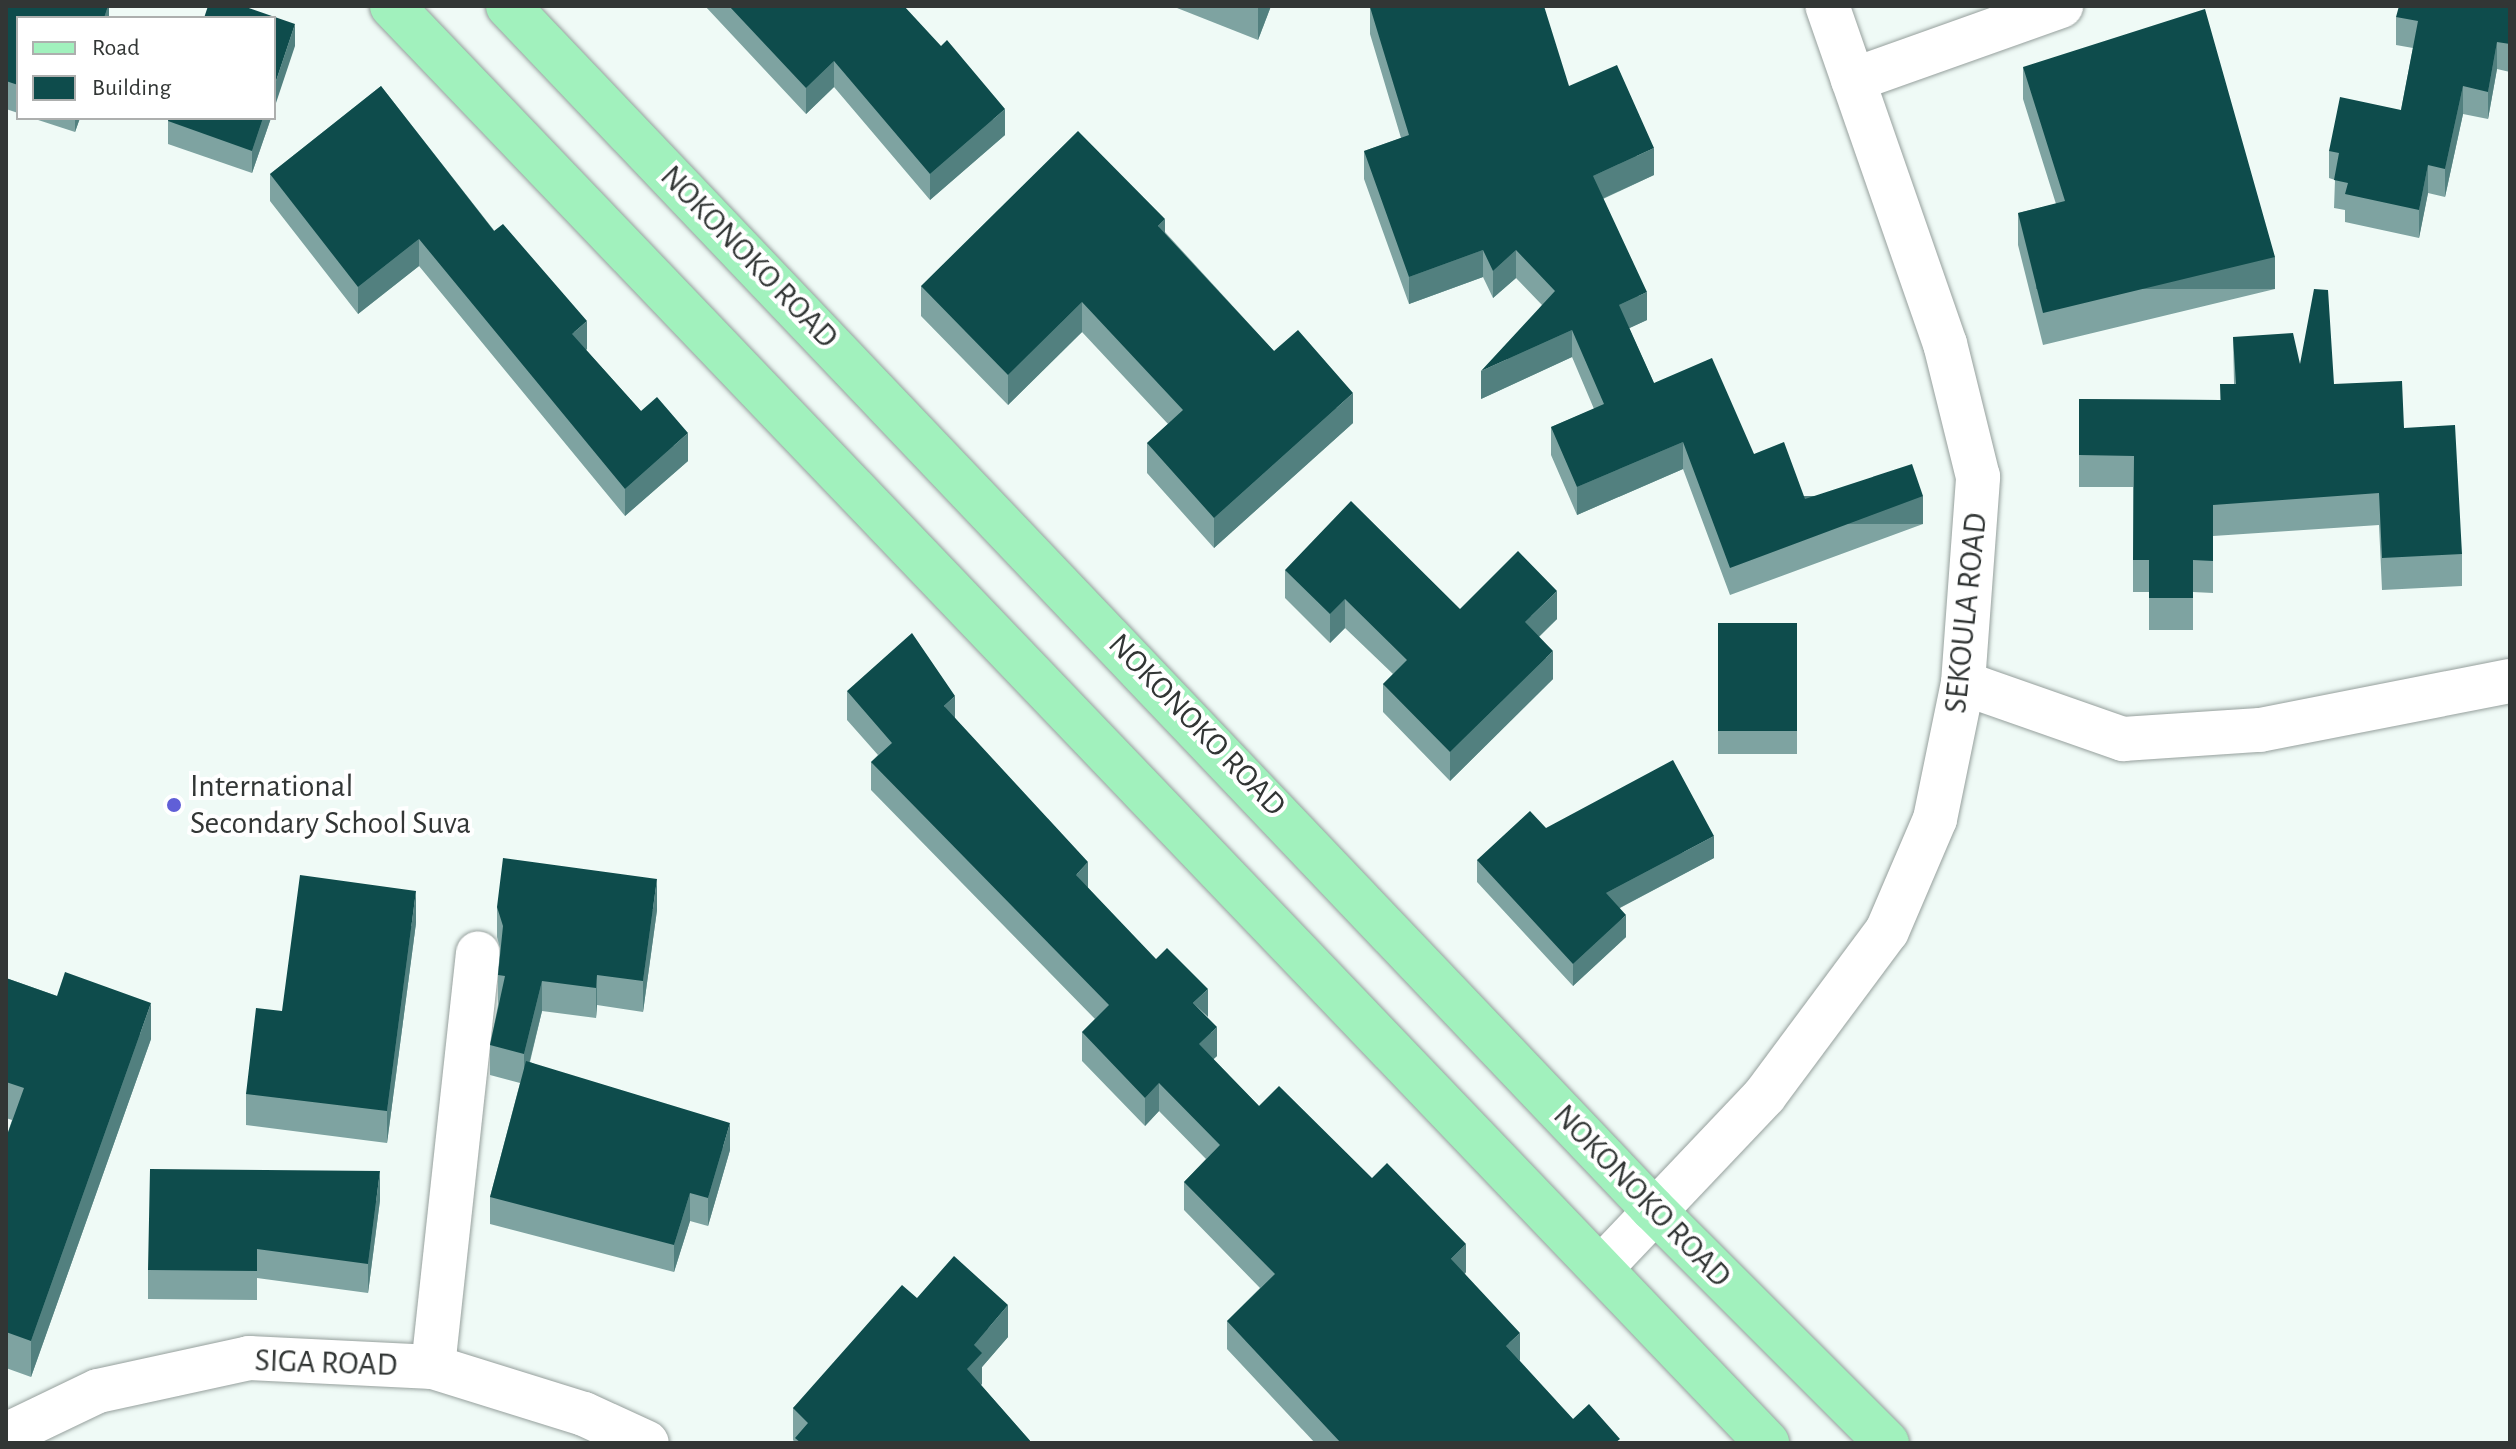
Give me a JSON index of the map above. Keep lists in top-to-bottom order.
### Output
{
  "streets": {
    "main road": ["NOKONOKO ROAD"],
    "street": ["SEKOULA ROAD", "SIGA ROAD"]
  },
  "crossings": [
    ["NOKONOKO ROAD", "SEKOULA ROAD"]
  ],
  "places": ["International Secondary School Suva"],
  "legend": ["Road", "Building"]
}
